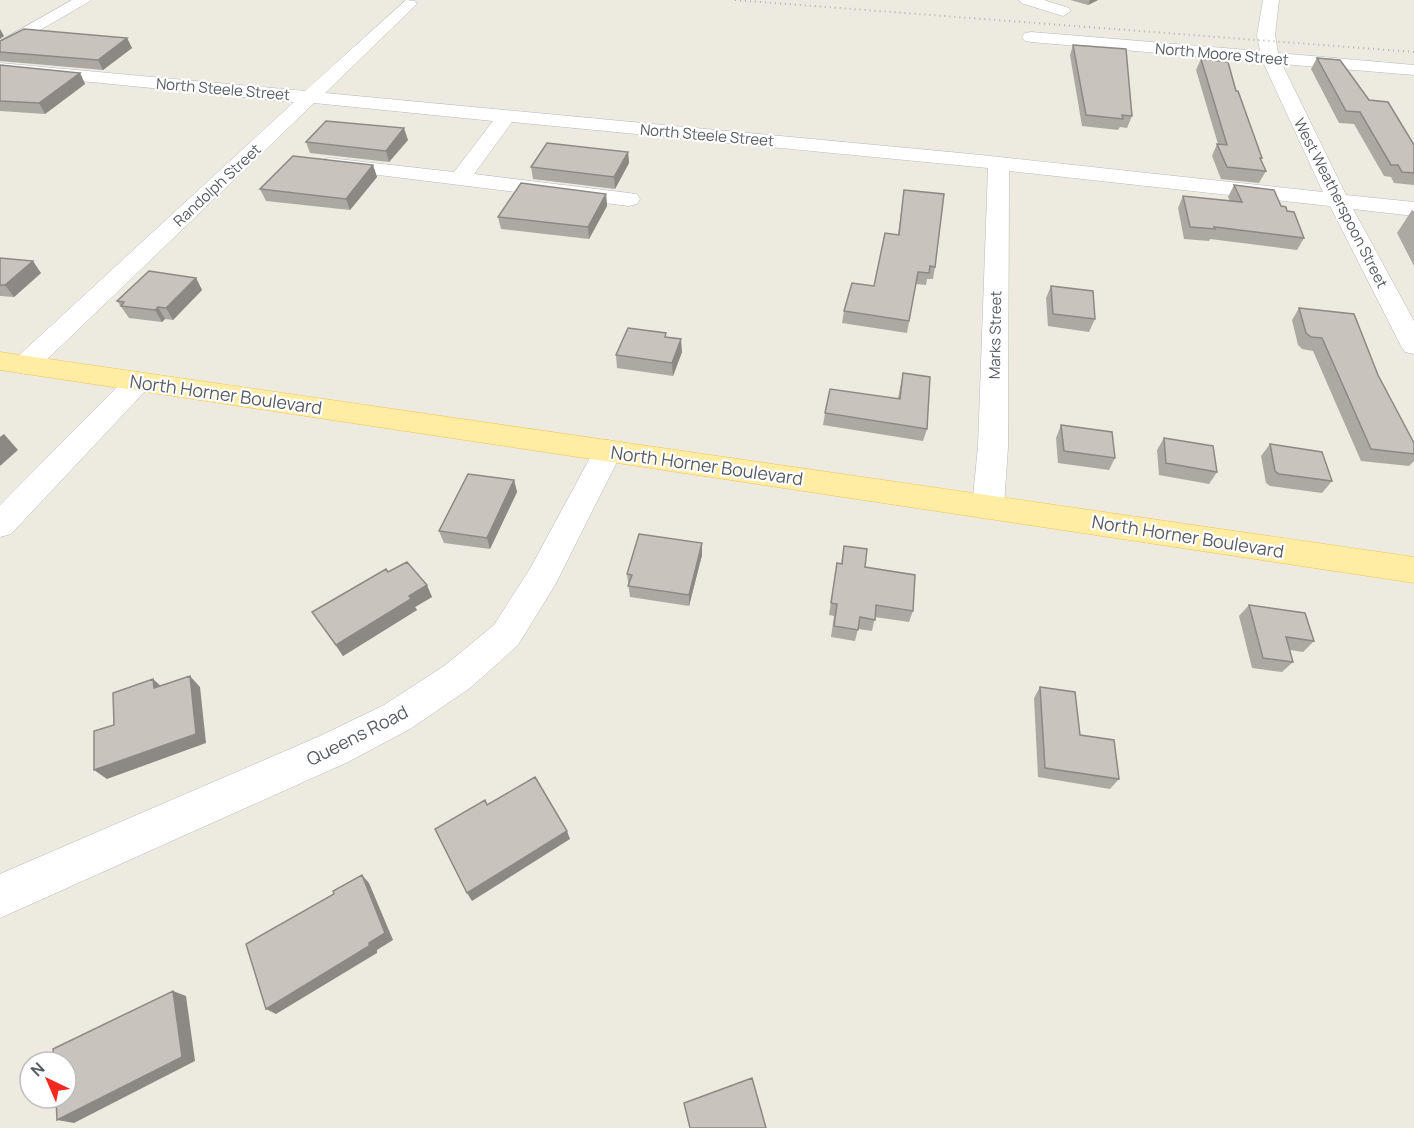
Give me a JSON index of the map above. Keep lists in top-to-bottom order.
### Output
{
  "streets": {
    "main road": ["North Horner Boulevard"],
    "street": [
      "North Moore Street",
      "North Steele Street",
      "Randolph Street",
      "West Weatherspoon Street",
      "Marks Street",
      "Queens Road"
    ]
  },
  "crossings": [
    ["North Moore Street", "West Weatherspoon Street"],
    ["North Steele Street", "Randolph Street"],
    ["North Steele Street", "West Weatherspoon Street"],
    ["North Steele Street", "Marks Street"],
    ["Randolph Street", "North Horner Boulevard"],
    ["Marks Street", "North Horner Boulevard"],
    ["North Horner Boulevard", "Queens Road"]
  ],
  "north": "top left"
}
